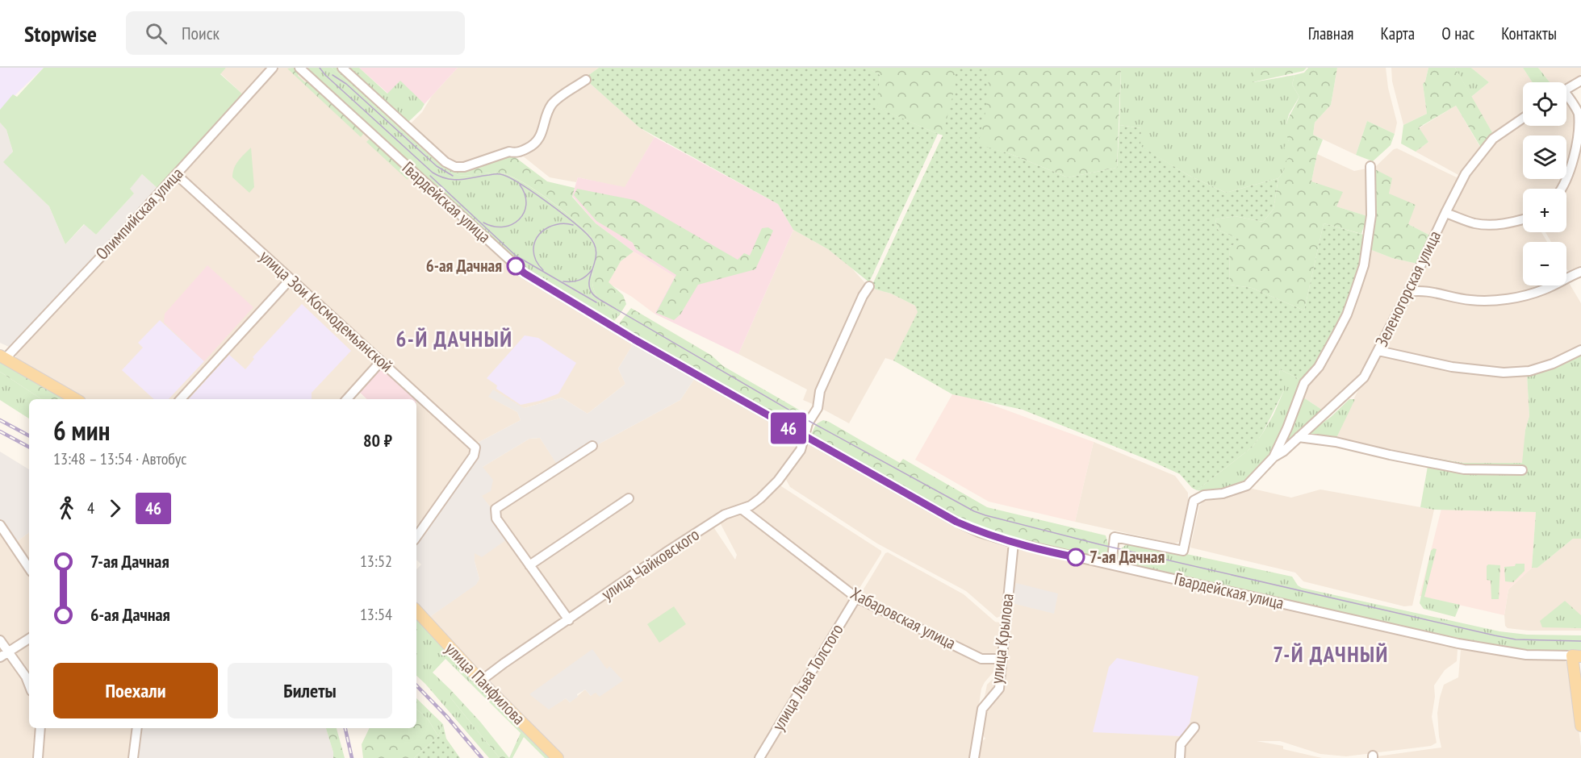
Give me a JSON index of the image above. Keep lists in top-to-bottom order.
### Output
{
  "streets": {
    "main road": ["улица Панфилова"],
    "street": [
      "Гвардейская улица",
      "Олимпийская улица",
      "Зеленогорская улица",
      "улица Зои Космодемьянской",
      "улица Чайковского",
      "Хабаровская улица",
      "улица Крылова",
      "улица Льва Толстого"
    ]
  },
  "crossings": [
    ["Гвардейская улица", "улица Чайковского"],
    ["Гвардейская улица", "улица Крылова"],
    ["Олимпийская улица", "улица Зои Космодемьянской"],
    ["улица Чайковского", "Хабаровская улица"],
    ["улица Чайковского", "улица Панфилова"],
    ["Хабаровская улица", "улица Крылова"],
    ["Хабаровская улица", "улица Льва Толстого"]
  ],
  "districts": ["6-Й ДАЧНЫЙ", "7-Й ДАЧНЫЙ"],
  "places": ["6-ая Дачная", "7-ая Дачная"],
  "lines": ["bus line 46"],
  "page": {
    "header": "Stopwise",
    "search": "Поиск",
    "nav": [
      "Главная",
      "Карта",
      "О нас",
      "Контакты"
    ],
    "on_map": "46",
    "map_buttons": ["+", "−"],
    "heading": ["6 мин", "13:48 – 13:54 · Автобус", "80 ₽"],
    "legs": ["4", "46"],
    "list": [
      {
        "name": "7-ая Дачная",
        "value": "13:52"
      },
      {
        "name": "6-ая Дачная",
        "value": "13:54"
      }
    ],
    "buttons": ["Поехали", "Билеты"]
  }
}
